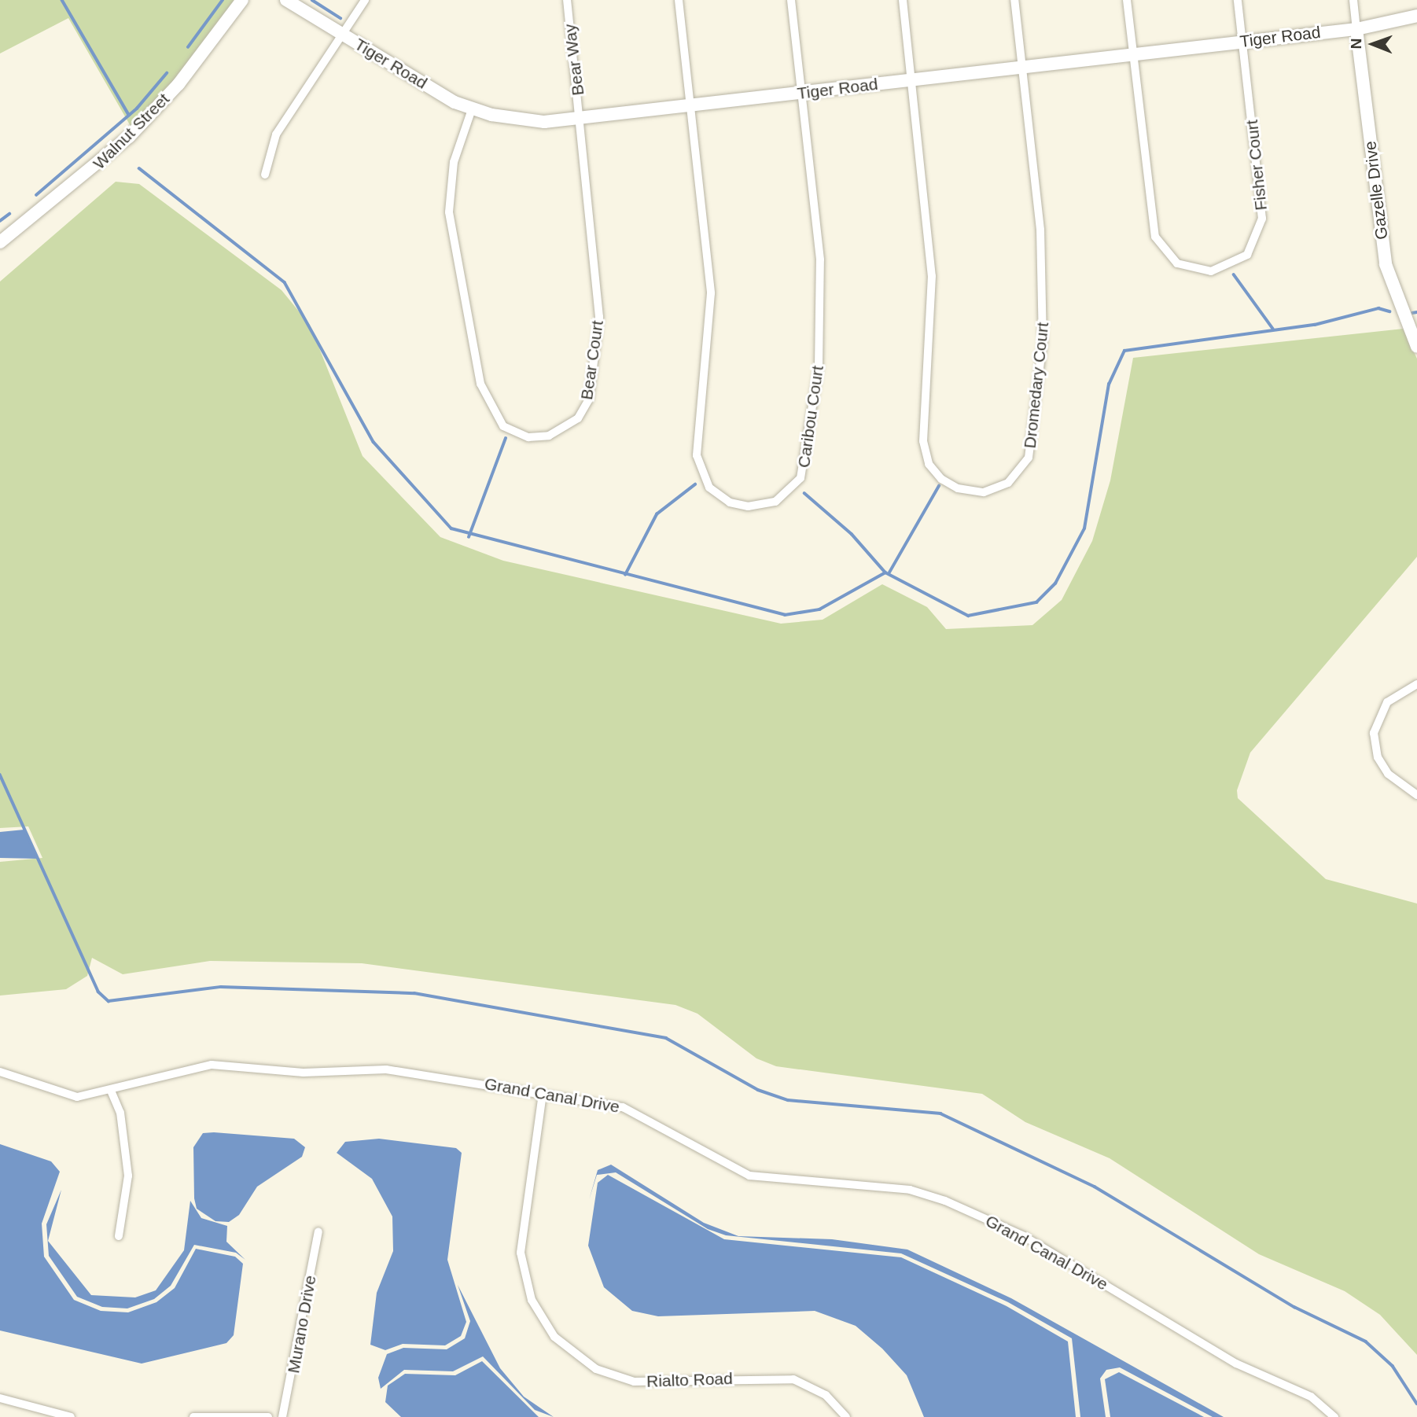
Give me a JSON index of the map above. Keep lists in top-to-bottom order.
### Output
{
  "streets": {
    "street": [
      "Tiger Road",
      "Bear Way",
      "Walnut Street",
      "Fisher Court",
      "Gazelle Drive",
      "Bear Court",
      "Dromedary Court",
      "Caribou Court",
      "Grand Canal Drive",
      "Murano Drive",
      "Rialto Road"
    ]
  },
  "crossings": [
    ["Tiger Road", "Bear Way"],
    ["Tiger Road", "Fisher Court"],
    ["Tiger Road", "Gazelle Drive"],
    ["Tiger Road", "Bear Court"],
    ["Tiger Road", "Dromedary Court"],
    ["Tiger Road", "Caribou Court"],
    ["Bear Way", "Bear Court"],
    ["Grand Canal Drive", "Rialto Road"]
  ],
  "north": "left"
}
